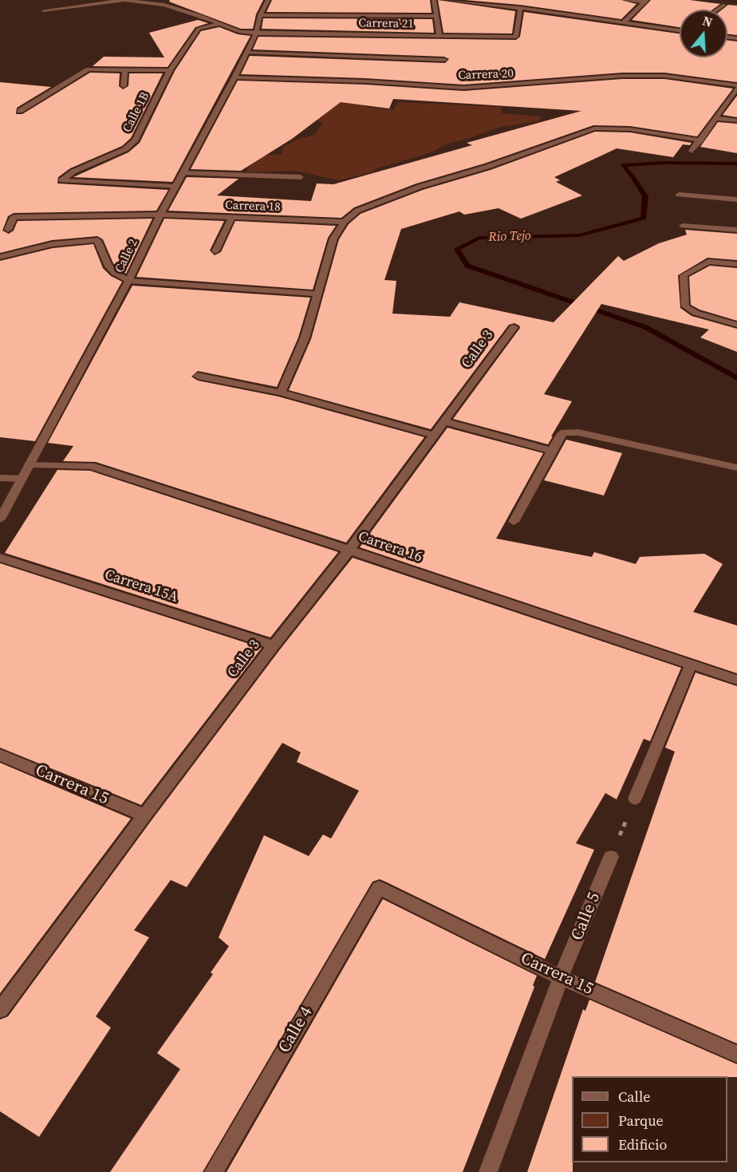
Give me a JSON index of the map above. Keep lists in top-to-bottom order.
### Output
{
  "streets": {
    "street": [
      "Carrera 21",
      "Carrera 20",
      "Calle 1B",
      "Carrera 18",
      "Calle 2",
      "Calle 3",
      "Carrera 16",
      "Carrera 15A",
      "Carrera 15",
      "Calle 5",
      "Calle 4"
    ]
  },
  "crossings": [
    ["Carrera 21", "Calle 2"],
    ["Carrera 20", "Calle 2"],
    ["Calle 1B", "Calle 2"],
    ["Carrera 18", "Calle 2"],
    ["Calle 2", "Carrera 16"],
    ["Calle 3", "Carrera 16"],
    ["Calle 3", "Carrera 15A"],
    ["Calle 3", "Carrera 15"],
    ["Carrera 15", "Calle 5"],
    ["Carrera 15", "Calle 4"]
  ],
  "water": ["Rio Tejo"],
  "legend": ["Calle", "Parque", "Edificio"],
  "north": "top"
}
